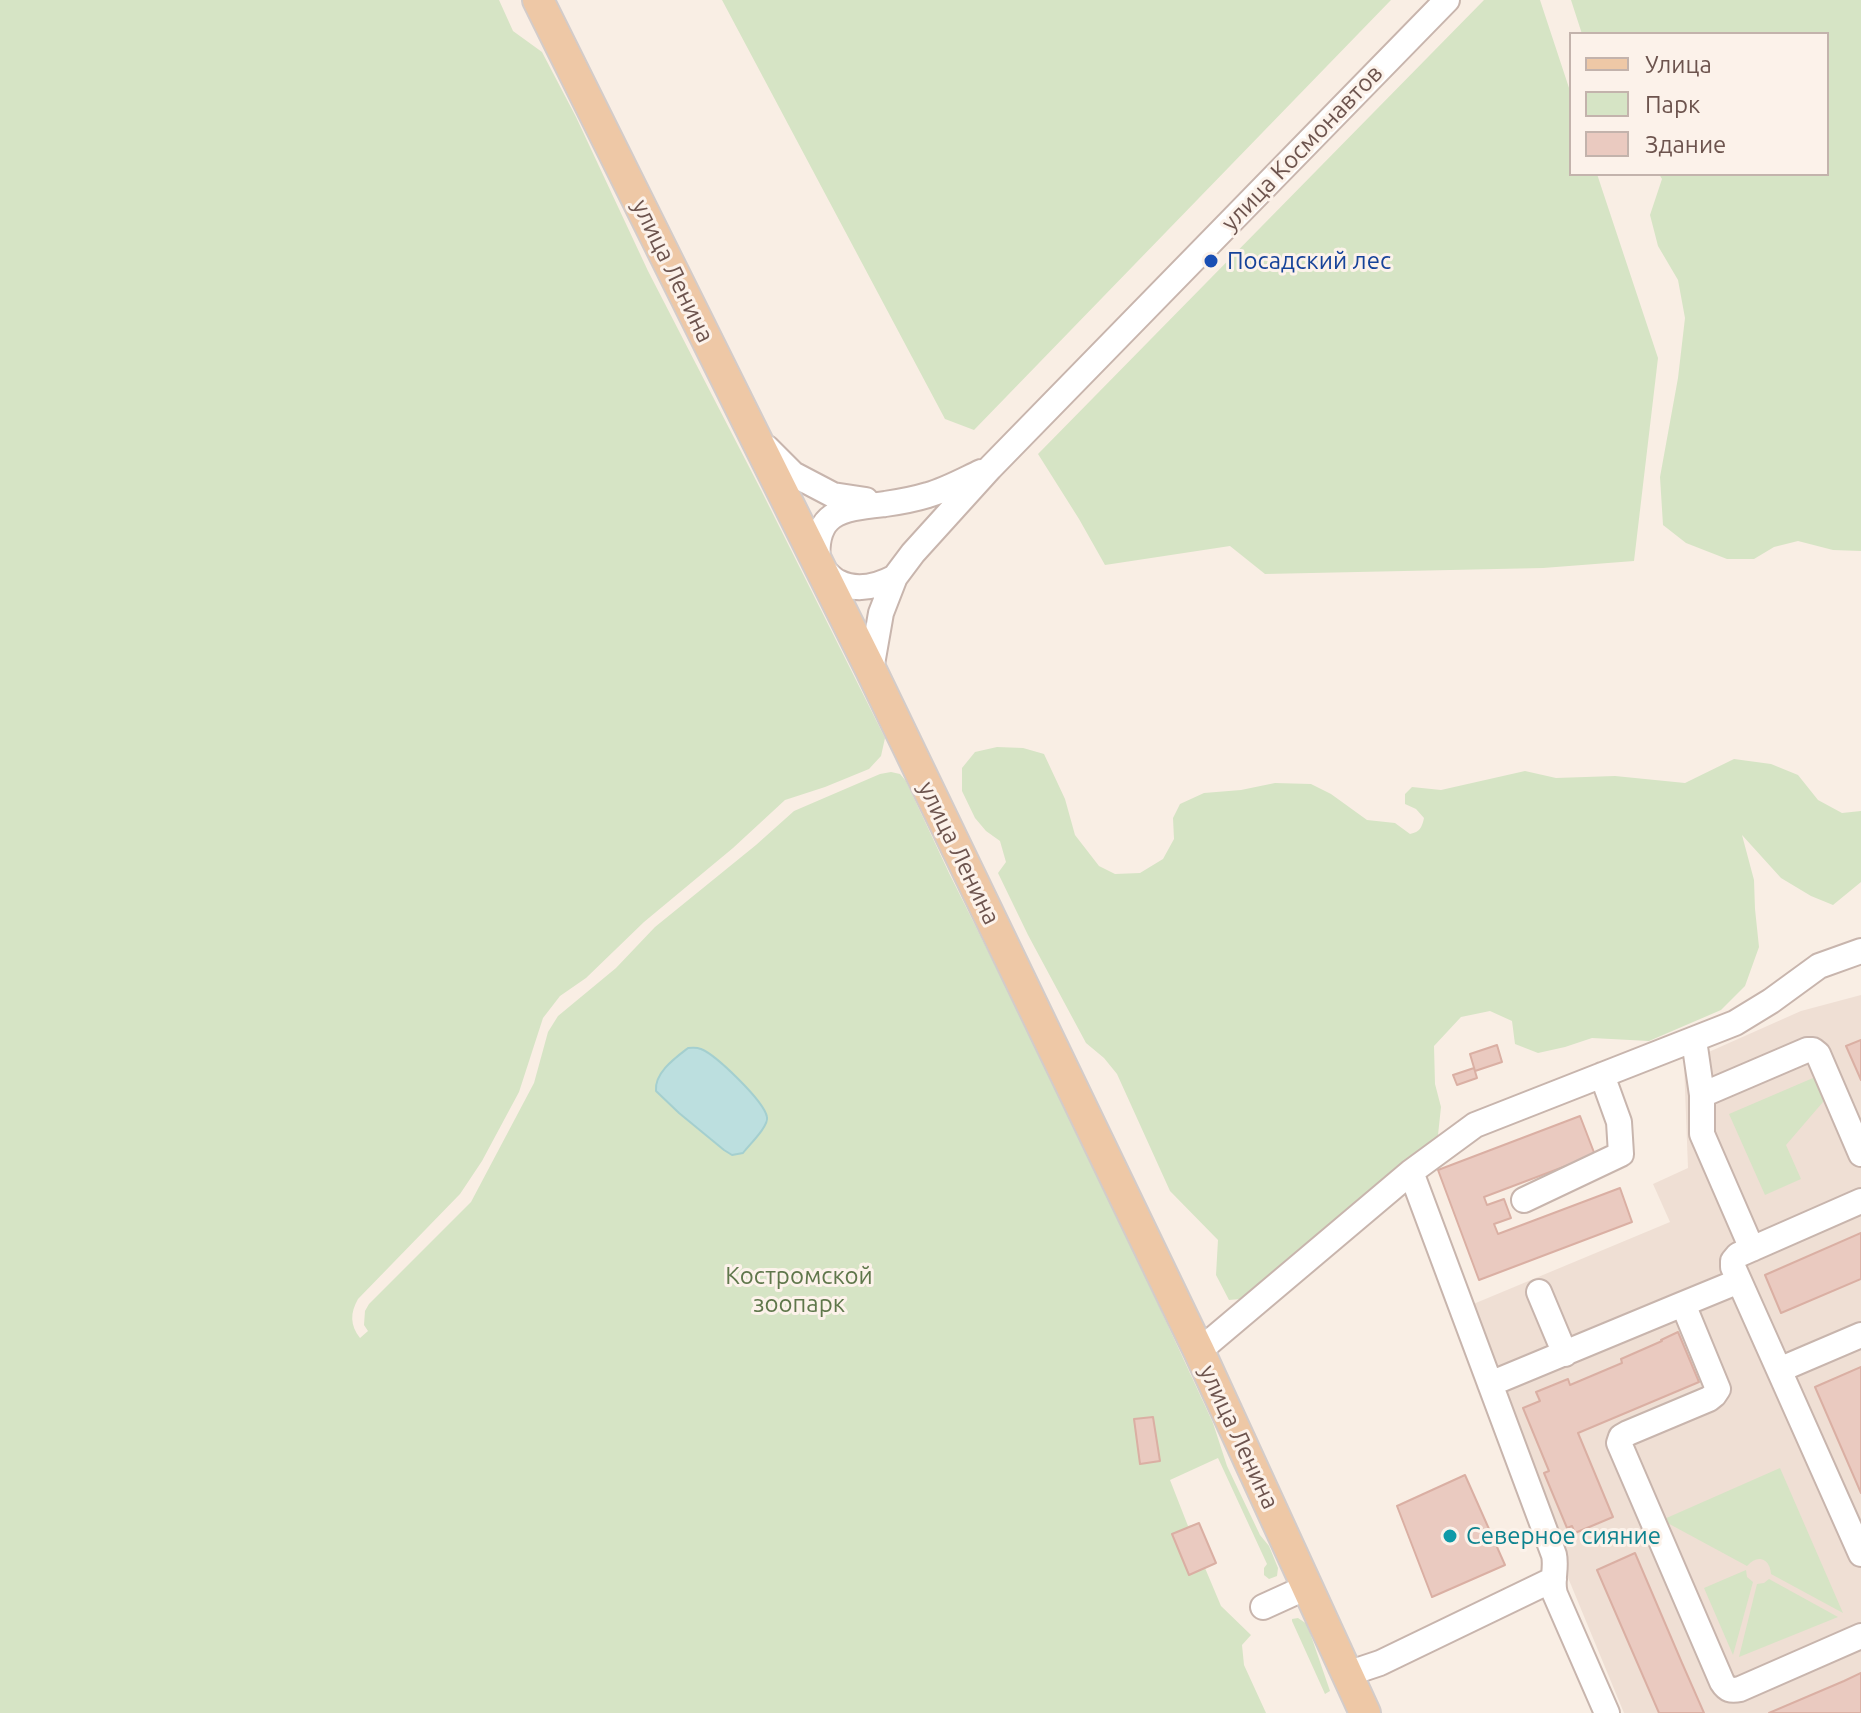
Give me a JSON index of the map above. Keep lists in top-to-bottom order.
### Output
{
  "streets": {
    "main road": ["улица Ленина"],
    "street": ["улица Космонавтов"]
  },
  "crossings": [
    ["улица Космонавтов", "улица Ленина"]
  ],
  "parks": ["Костромской зоопарк"],
  "places": ["Посадский лес", "Северное сияние"],
  "legend": ["Улица", "Парк", "Здание"]
}
